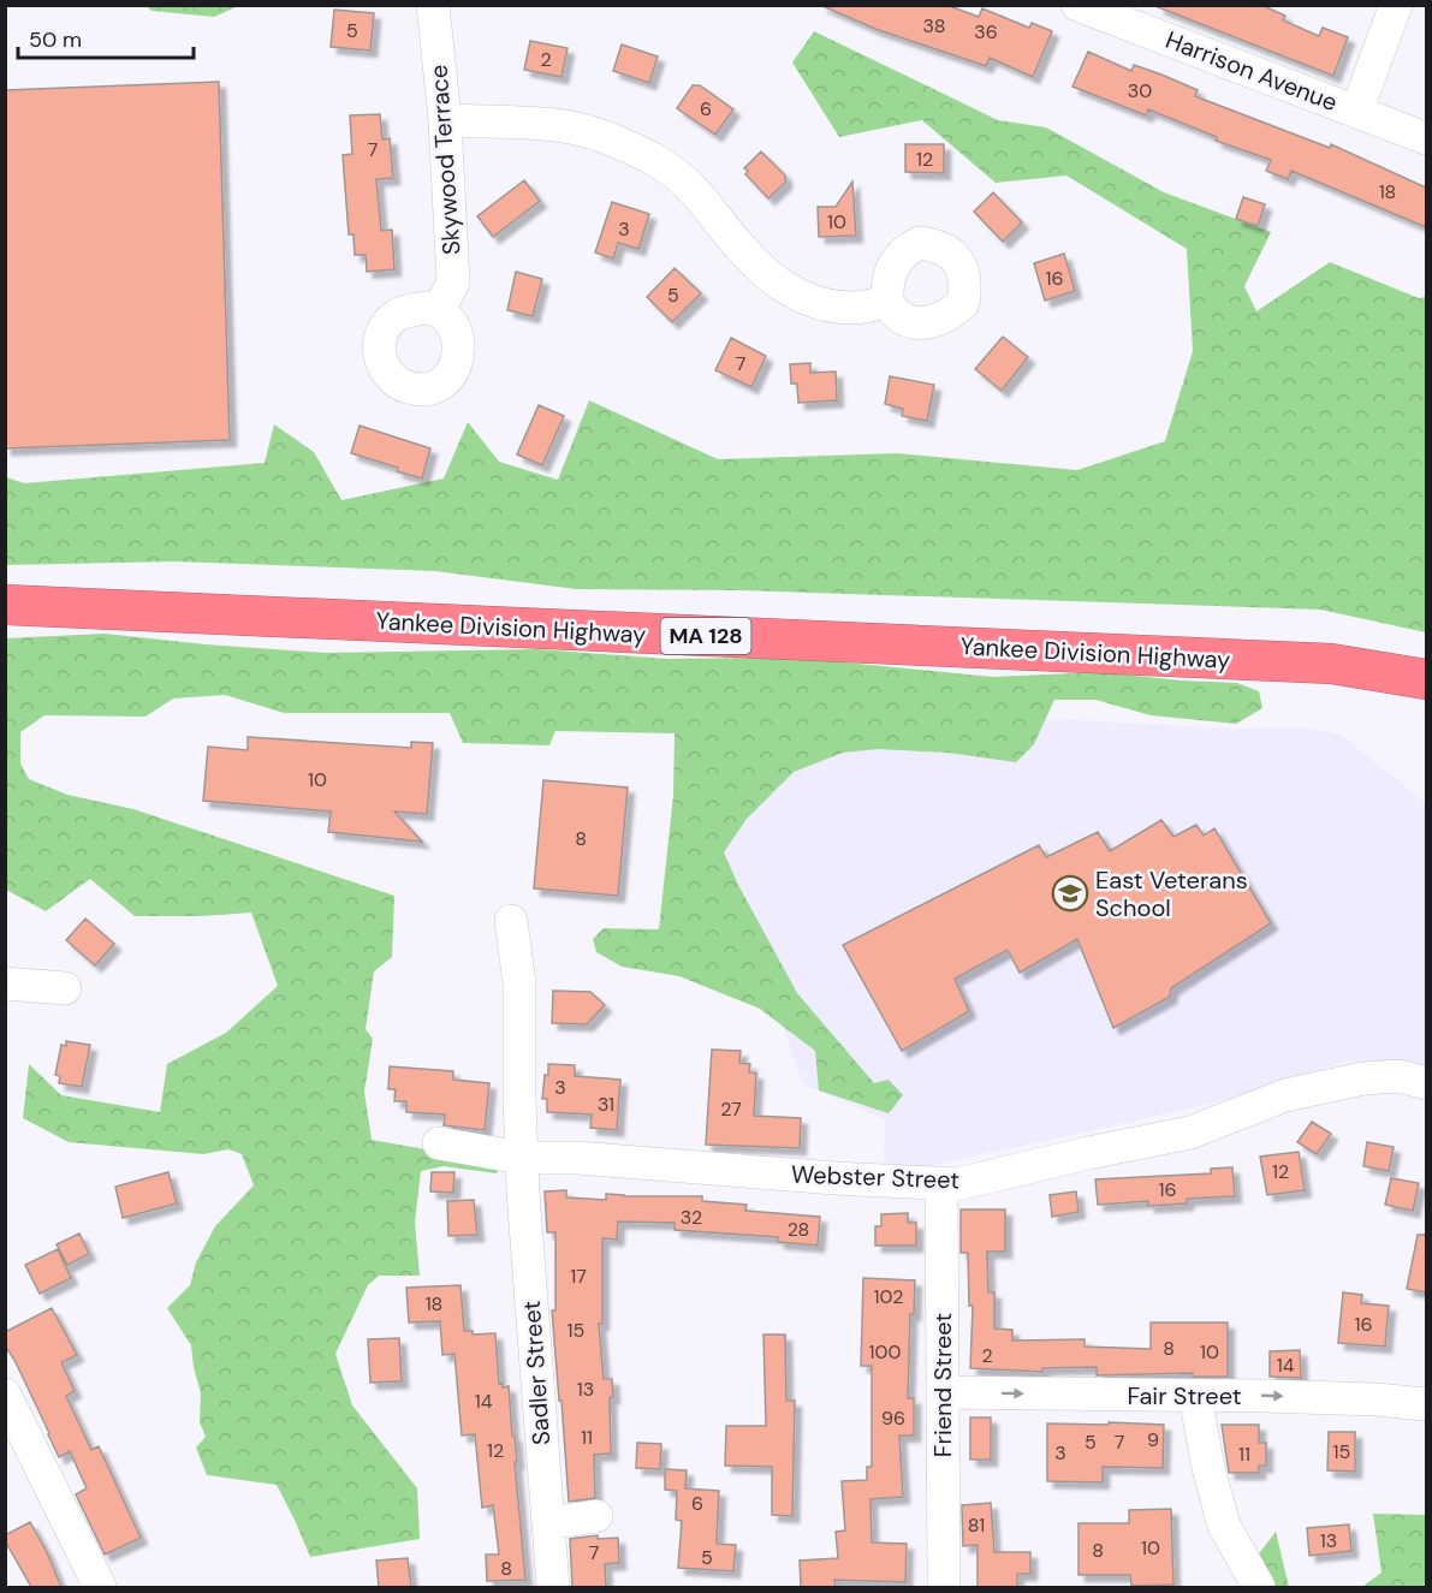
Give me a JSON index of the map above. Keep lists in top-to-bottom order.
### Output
{
  "streets": {
    "highway": ["Yankee Division Highway", "MA 128"],
    "street": [
      "Harrison Avenue",
      "Skywood Terrace",
      "Webster Street",
      "Sadler Street",
      "Friend Street",
      "Fair Street"
    ]
  },
  "crossings": [
    ["Webster Street", "Sadler Street"],
    ["Webster Street", "Friend Street"],
    ["Friend Street", "Fair Street"]
  ],
  "one_way": ["Fair Street"],
  "places": {
    "school or university": ["East Veterans School"]
  },
  "house_numbers": [
    "38",
    "5",
    "36",
    "2",
    "30",
    "6",
    "7",
    "12",
    "18",
    "10",
    "3",
    "16",
    "5",
    "7",
    "10",
    "8",
    "3",
    "31",
    "27",
    "12",
    "16",
    "32",
    "28",
    "17",
    "102",
    "18",
    "16",
    "15",
    "8",
    "100",
    "10",
    "2",
    "14",
    "13",
    "14",
    "96",
    "11",
    "9",
    "5",
    "7",
    "12",
    "15",
    "3",
    "11",
    "6",
    "81",
    "13",
    "10",
    "8",
    "7",
    "5",
    "8"
  ],
  "scale_bar": "50 m"
}
